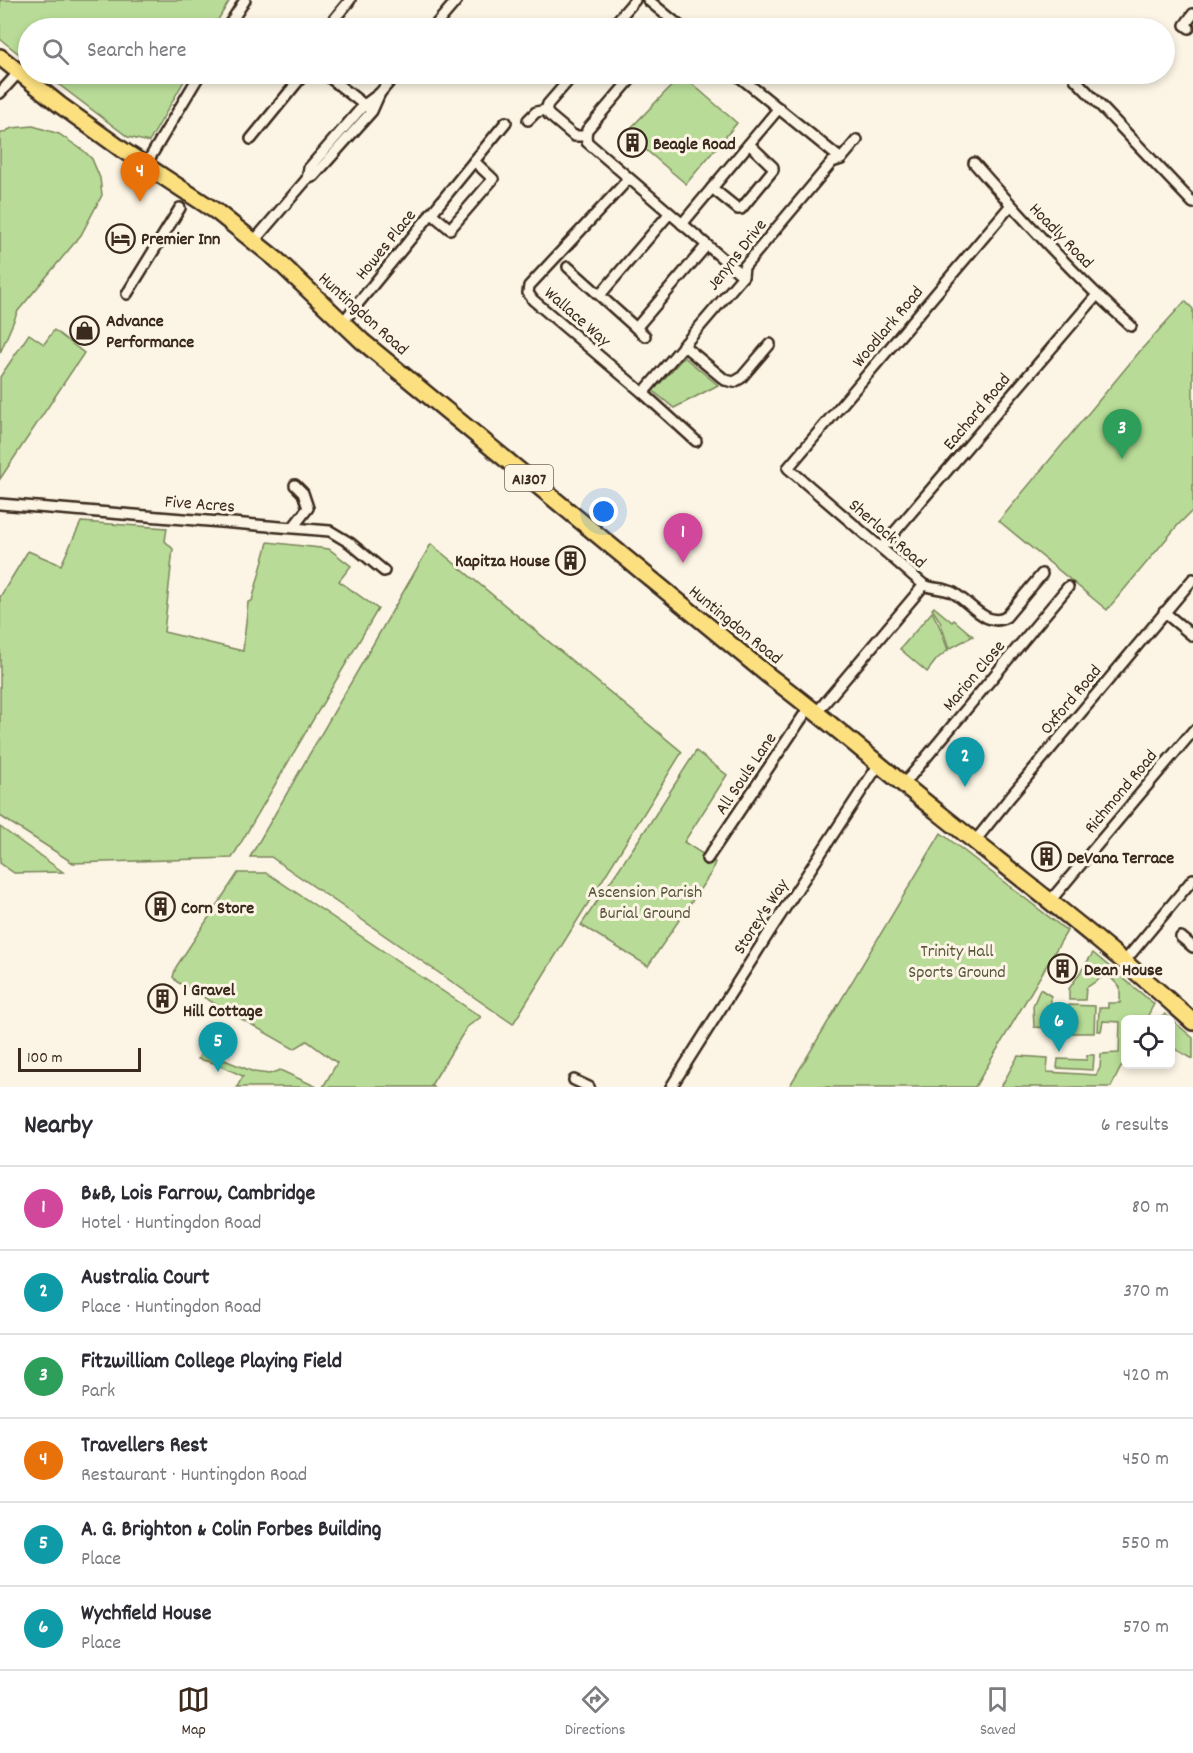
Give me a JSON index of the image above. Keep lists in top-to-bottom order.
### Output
{
  "streets": {
    "main road": ["Huntingdon Road", "A1307"],
    "street": [
      "Hoadly Road",
      "Howes Place",
      "Jenyns Drive",
      "Wallace Way",
      "Woodlark Road",
      "Eachard Road",
      "Five Acres",
      "Sherlock Road",
      "Marion Close",
      "Oxford Road",
      "All Souls Lane",
      "Richmond Road",
      "Storey's Way"
    ]
  },
  "crossings": [
    ["Hoadly Road", "Woodlark Road"],
    ["Hoadly Road", "Eachard Road"],
    ["Howes Place", "Huntingdon Road"],
    ["Jenyns Drive", "Wallace Way"],
    ["Huntingdon Road", "Sherlock Road"],
    ["Huntingdon Road", "Marion Close"],
    ["Huntingdon Road", "Oxford Road"],
    ["Huntingdon Road", "All Souls Lane"],
    ["Huntingdon Road", "Richmond Road"],
    ["Huntingdon Road", "Storey's Way"],
    ["Woodlark Road", "Sherlock Road"],
    ["Eachard Road", "Sherlock Road"],
    ["Sherlock Road", "All Souls Lane"]
  ],
  "parks": ["Ascension Parish Burial Ground", "Trinity Hall Sports Ground"],
  "places": {
    "building": [
      "Beagle Road",
      "Kapitza House",
      "DeVana Terrace",
      "Corn Store",
      "Dean House",
      "1 Gravel Hill Cottage"
    ],
    "hotel": ["Premier Inn"],
    "shop": ["Advance Performance"]
  },
  "scale_bar": "100 m",
  "page": {
    "search": "Search here",
    "pins": [
      "4",
      "3",
      "1",
      "2",
      "6",
      "5"
    ],
    "scale": "100 m",
    "heading": ["Nearby", "6 results"],
    "list": [
      {
        "mark": "1",
        "name": "B&B, Lois Farrow, Cambridge",
        "note": "Hotel · Huntingdon Road",
        "value": "80 m"
      },
      {
        "mark": "2",
        "name": "Australia Court",
        "note": "Place · Huntingdon Road",
        "value": "370 m"
      },
      {
        "mark": "3",
        "name": "Fitzwilliam College Playing Field",
        "note": "Park",
        "value": "420 m"
      },
      {
        "mark": "4",
        "name": "Travellers Rest",
        "note": "Restaurant · Huntingdon Road",
        "value": "450 m"
      },
      {
        "mark": "5",
        "name": "A. G. Brighton & Colin Forbes Building",
        "note": "Place",
        "value": "550 m"
      },
      {
        "mark": "6",
        "name": "Wychfield House",
        "note": "Place",
        "value": "570 m"
      }
    ],
    "nav": ["Map", "Directions", "Saved"]
  }
}
